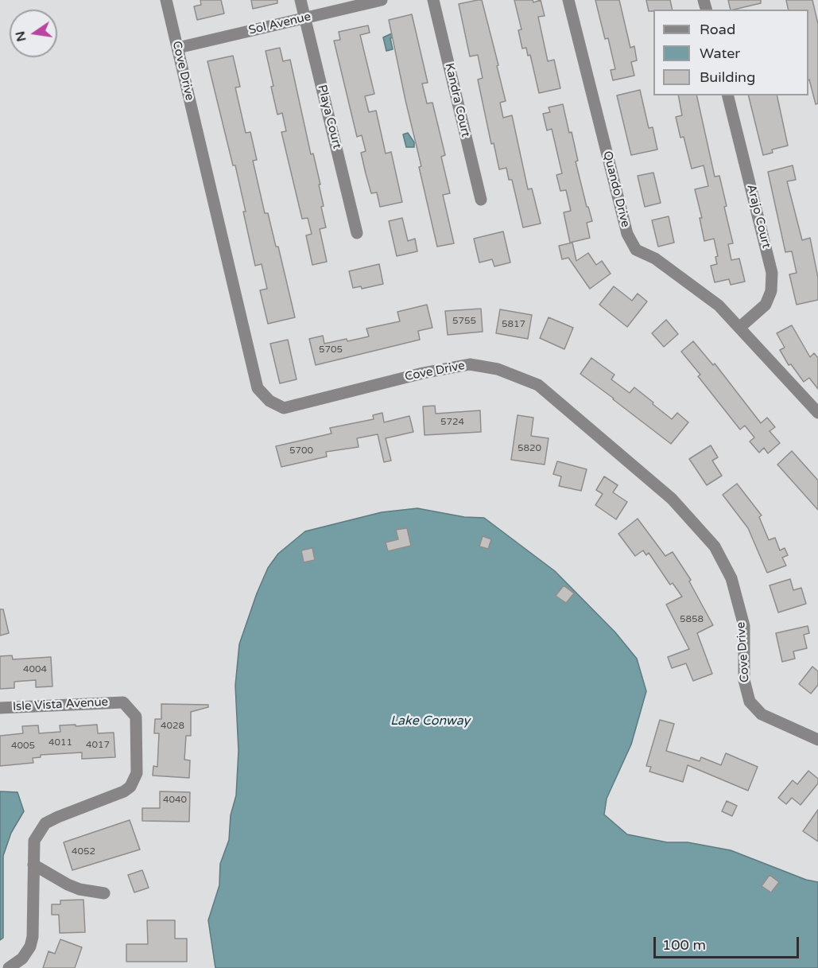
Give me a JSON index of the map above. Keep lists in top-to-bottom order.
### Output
{
  "streets": {
    "street": [
      "Sol Avenue",
      "Cove Drive",
      "Kandra Court",
      "Playa Court",
      "Quando Drive",
      "Arajo Court",
      "Isle Vista Avenue"
    ]
  },
  "crossings": [
    ["Sol Avenue", "Cove Drive"],
    ["Sol Avenue", "Playa Court"],
    ["Quando Drive", "Arajo Court"]
  ],
  "water": ["Lake Conway"],
  "house_numbers": [
    "5755",
    "5817",
    "5705",
    "5724",
    "5820",
    "5700",
    "5858",
    "4004",
    "4028",
    "4011",
    "4017",
    "4005",
    "4040",
    "4052"
  ],
  "legend": ["Road", "Water", "Building"],
  "scale_bar": "100 m",
  "north": "left"
}
